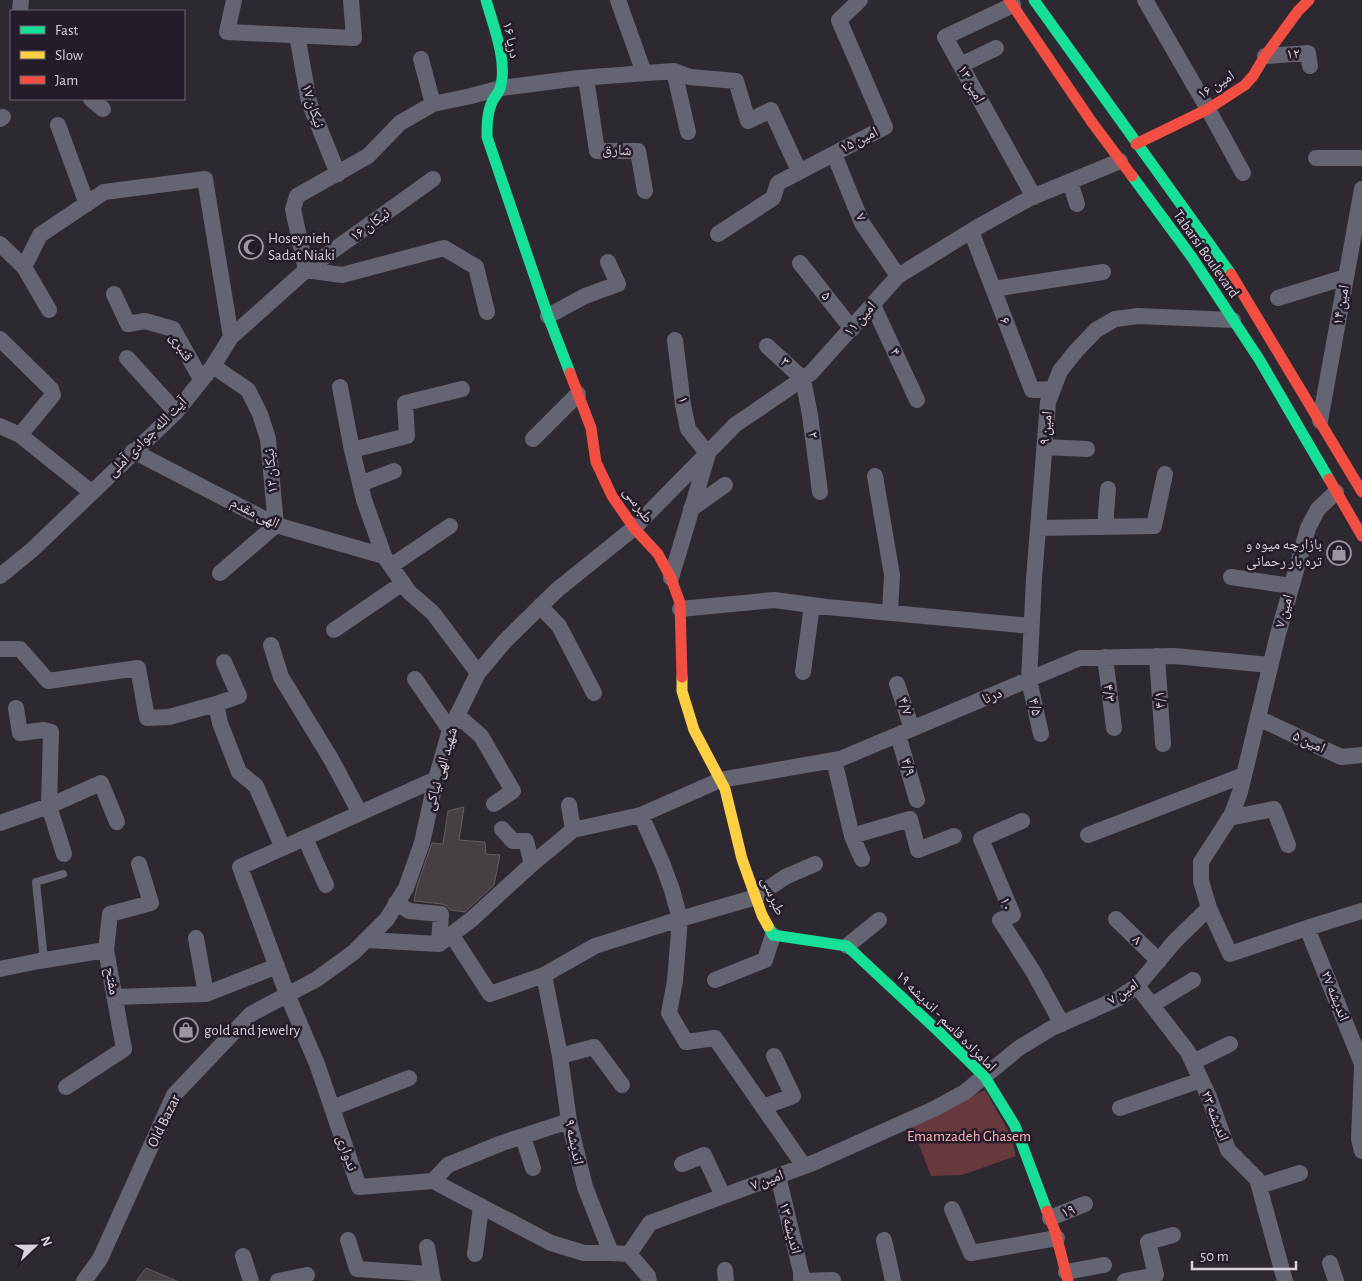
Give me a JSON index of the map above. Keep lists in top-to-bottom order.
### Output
{
  "streets": {
    "street": [
      "دریا ۱۶",
      "۱۲",
      "امین ۱۳",
      "امین ۱۶",
      "نیکان ۱۷",
      "امین ۱۵",
      "شارق",
      "۷",
      "نیکان ۱۶",
      "Tabarsi Boulevard",
      "۵",
      "امین ۱۴",
      "امین ۱۱",
      "۶",
      "قنبری",
      "۴",
      "۳",
      "۱",
      "امین ۹",
      "۲",
      "آیت الله جوادی آملی",
      "نیکان ۱۲",
      "طبرسی",
      "الهی مقدم",
      "امین ۷",
      "۴/۳",
      "درنا",
      "۴/۱",
      "۴/۷",
      "۴/۵",
      "امین ۵",
      "۴/۹",
      "شهید الهی نیاکی",
      "۱۰",
      "۸",
      "مفتح",
      "اندیشه ۲۷",
      "امامزاده قاسم - اندیشه ۱۹",
      "اندیشه ۲۳",
      "Old Bazar",
      "اندیشه ۹",
      "ندواری",
      "۱۹",
      "اندیشه ۱۳"
    ]
  },
  "crossings": [
    ["دریا ۱۶", "طبرسی"],
    ["۱۲", "امین ۱۶"],
    ["امین ۱۳", "Tabarsi Boulevard"],
    ["امین ۱۳", "امین ۱۱"],
    ["امین ۱۶", "Tabarsi Boulevard"],
    ["امین ۱۵", "۷"],
    ["۷", "امین ۱۱"],
    ["نیکان ۱۶", "آیت الله جوادی آملی"],
    ["Tabarsi Boulevard", "امین ۱۴"],
    ["Tabarsi Boulevard", "امین ۱۱"],
    ["Tabarsi Boulevard", "امین ۹"],
    ["Tabarsi Boulevard", "امین ۷"],
    ["۵", "امین ۱۱"],
    ["امین ۱۱", "۶"],
    ["امین ۱۱", "۴"],
    ["امین ۱۱", "۳"],
    ["امین ۱۱", "۱"],
    ["امین ۱۱", "۲"],
    ["امین ۱۱", "طبرسی"],
    ["امین ۱۱", "شهید الهی نیاکی"],
    ["۶", "امین ۹"],
    ["قنبری", "آیت الله جوادی آملی"],
    ["۳", "۲"],
    ["امین ۹", "درنا"],
    ["امین ۹", "۴/۵"],
    ["آیت الله جوادی آملی", "نیکان ۱۲"],
    ["آیت الله جوادی آملی", "الهی مقدم"],
    ["نیکان ۱۲", "الهی مقدم"],
    ["طبرسی", "درنا"],
    ["طبرسی", "شهید الهی نیاکی"],
    ["امین ۷", "درنا"],
    ["امین ۷", "امین ۵"],
    ["امین ۷", "۱۰"],
    ["امین ۷", "۸"],
    ["امین ۷", "امامزاده قاسم - اندیشه ۱۹"],
    ["امین ۷", "اندیشه ۲۳"],
    ["امین ۷", "اندیشه ۱۳"],
    ["۴/۳", "درنا"],
    ["درنا", "۴/۱"],
    ["درنا", "۴/۷"],
    ["درنا", "۴/۵"],
    ["درنا", "۴/۹"],
    ["۴/۷", "۴/۹"],
    ["شهید الهی نیاکی", "Old Bazar"],
    ["شهید الهی نیاکی", "ندواری"],
    ["امامزاده قاسم - اندیشه ۱۹", "۱۹"],
    ["Old Bazar", "ندواری"]
  ],
  "parks": ["Emamzadeh Ghasem"],
  "places": {
    "mosque": ["Hoseynieh Sadat Niaki"],
    "shop": ["بازارچه میوه و تره بار رحمانی", "gold and jewelry"]
  },
  "legend": ["Fast", "Slow", "Jam"],
  "scale_bar": "50 m",
  "north": "right"
}
